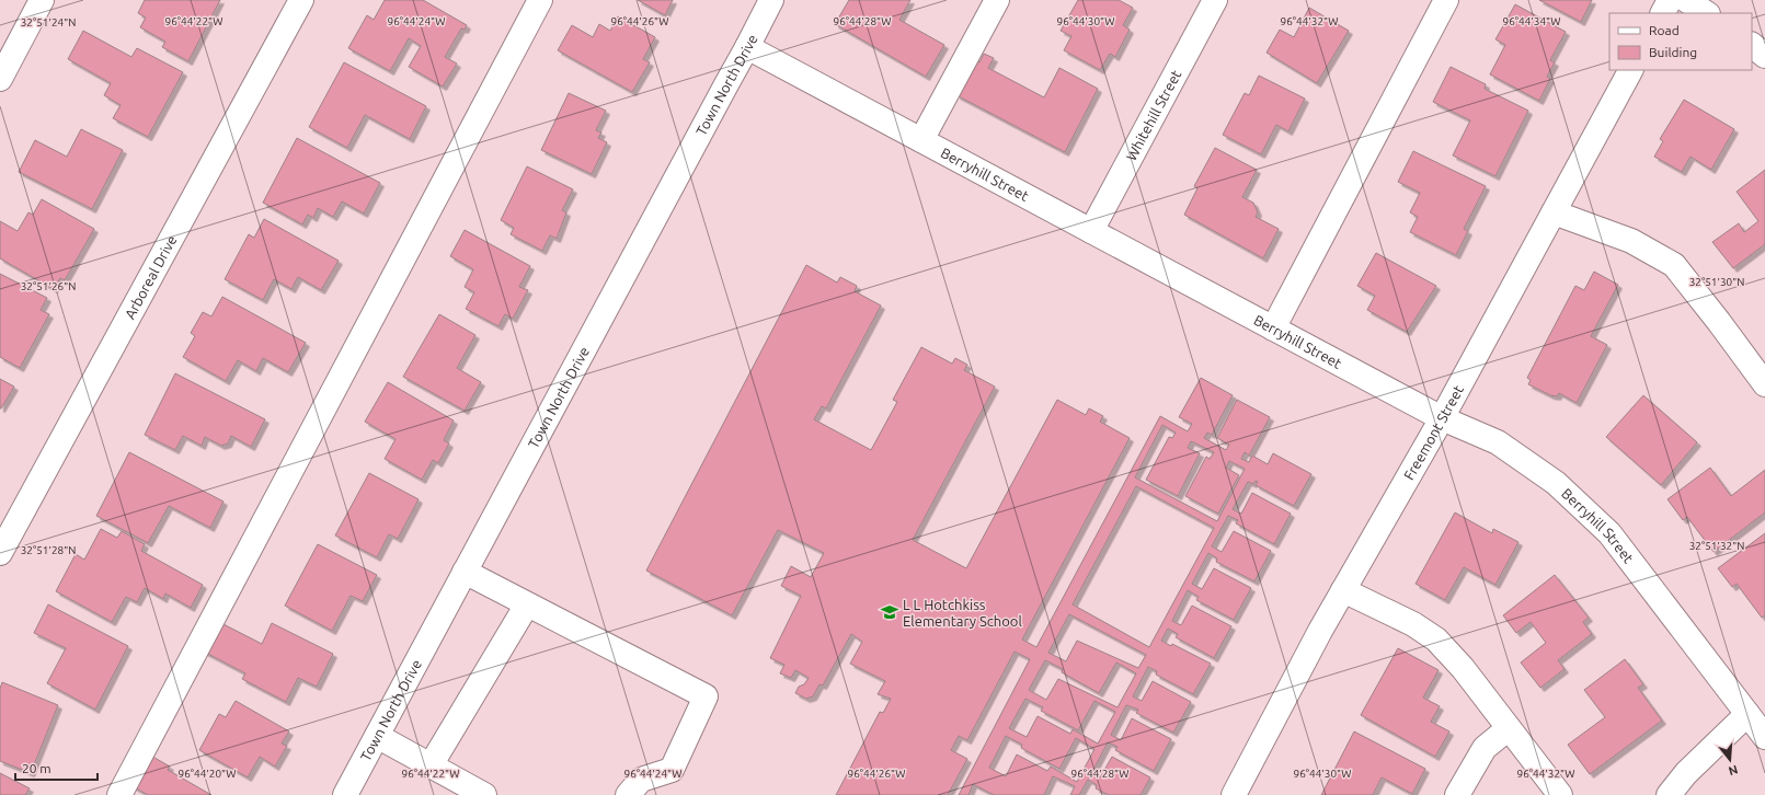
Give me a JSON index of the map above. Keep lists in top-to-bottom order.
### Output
{
  "streets": {
    "street": [
      "Town North Drive",
      "Whitehill Street",
      "Berryhill Street",
      "Arboreal Drive",
      "Freemont Street"
    ]
  },
  "crossings": [
    ["Town North Drive", "Berryhill Street"],
    ["Whitehill Street", "Berryhill Street"],
    ["Berryhill Street", "Freemont Street"]
  ],
  "places": {
    "school or university": ["L L Hotchkiss Elementary School"]
  },
  "legend": ["Road", "Building"],
  "scale_bar": "20 m",
  "north": "bottom",
  "coordinates": [
    "96°44'22\"W",
    "96°44'24\"W",
    "96°44'26\"W",
    "96°44'28\"W",
    "96°44'30\"W",
    "96°44'32\"W",
    "96°44'34\"W",
    "32°51'24\"N",
    "32°51'30\"N",
    "32°51'26\"N",
    "32°51'32\"N",
    "32°51'28\"N",
    "96°44'20\"W"
  ]
}
